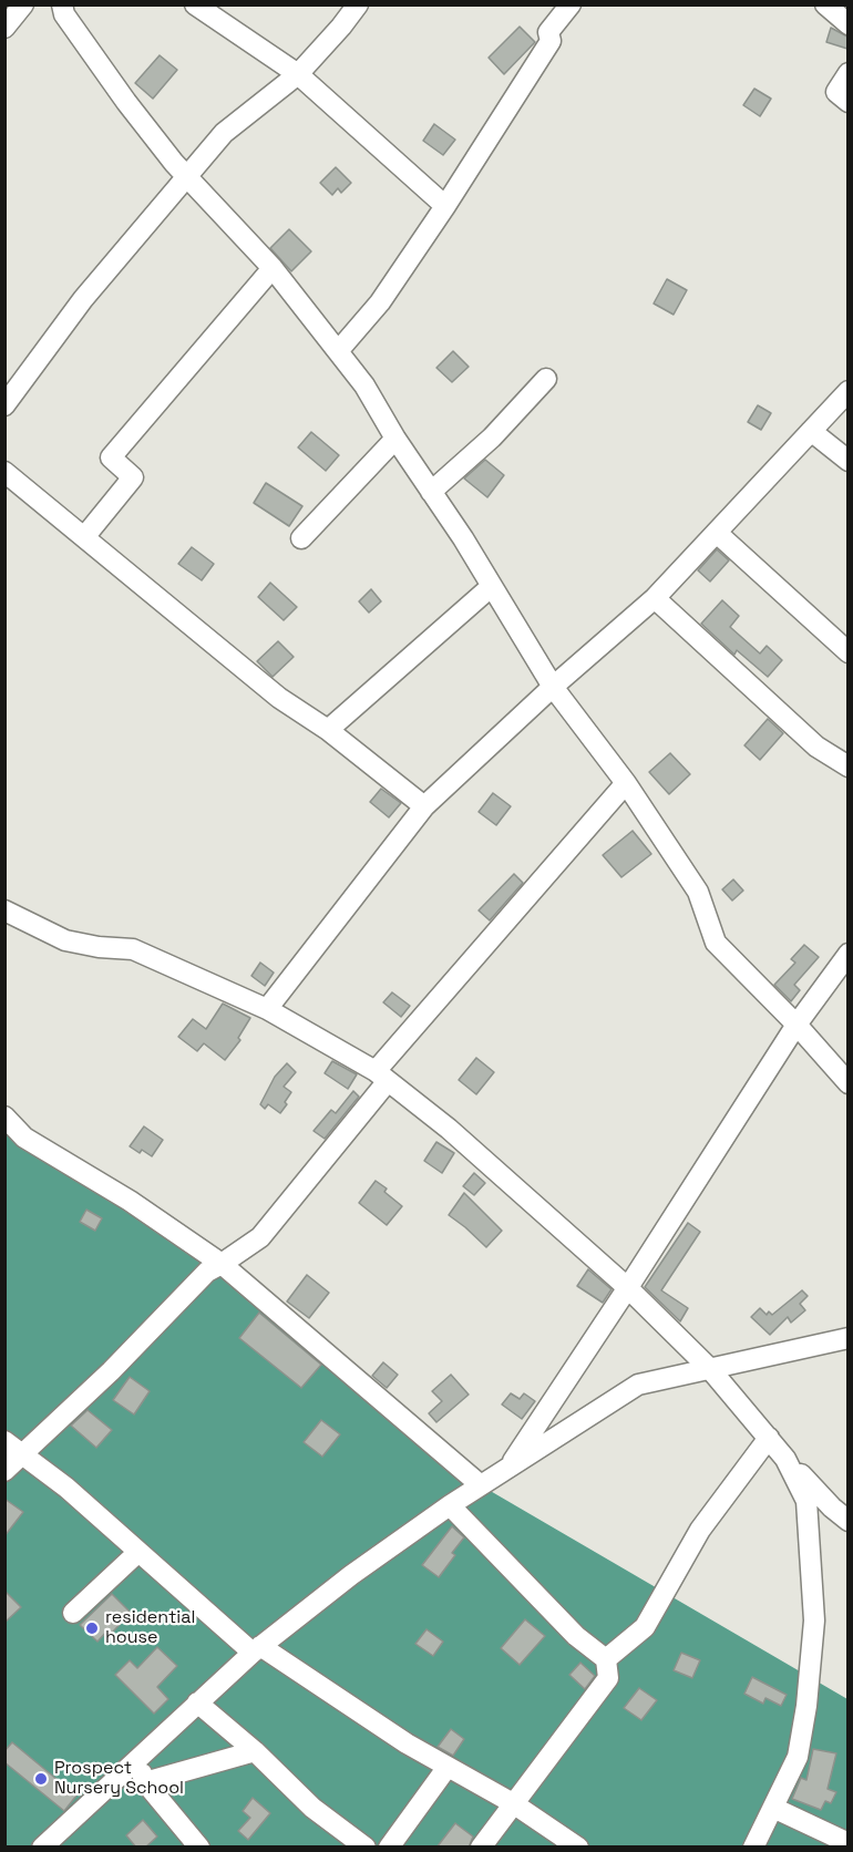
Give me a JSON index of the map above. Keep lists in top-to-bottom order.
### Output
{
  "places": ["residential house", "Prospect Nursery School"]
}
